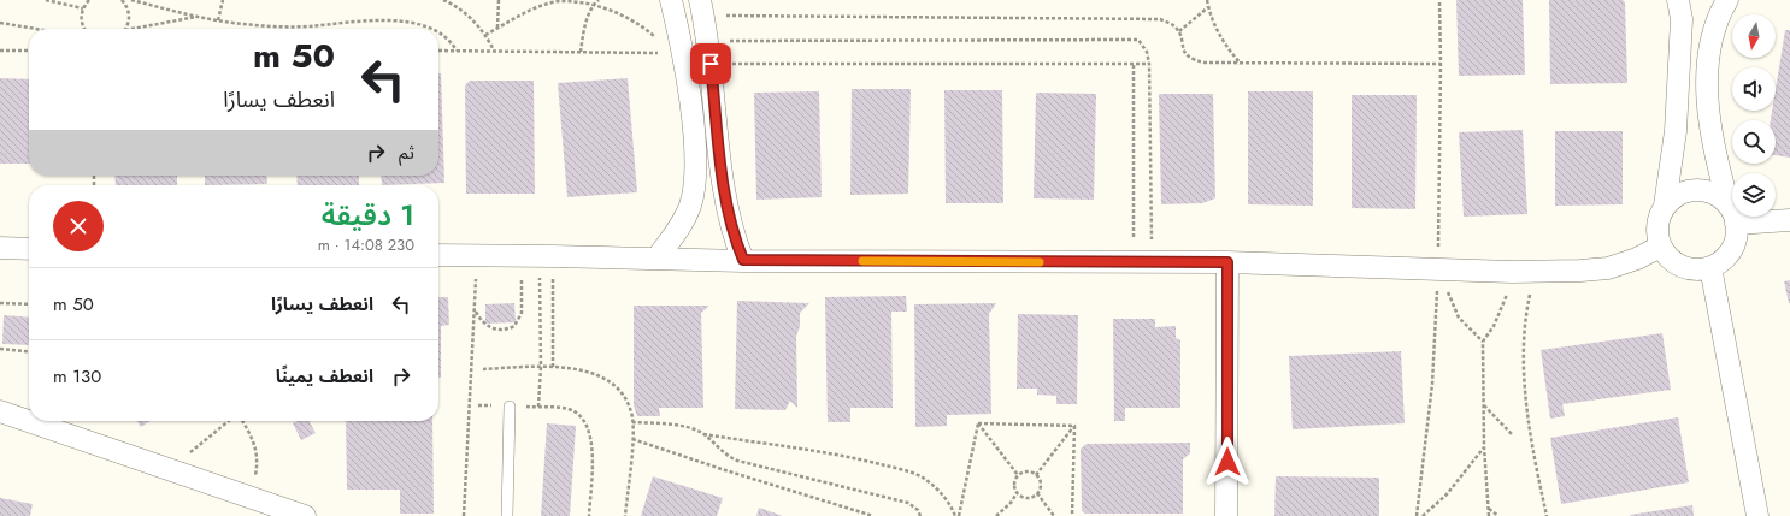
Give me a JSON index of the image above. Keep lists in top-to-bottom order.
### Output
{
  "north": "bottom",
  "page": {
    "turn": ["50 m", "انعطف يسارًا"],
    "then": "ثم",
    "heading": ["1 دقيقة", "230 m · 14:08"],
    "list": [
      {
        "name": "انعطف يسارًا",
        "value": "50 m"
      },
      {
        "name": "انعطف يمينًا",
        "value": "130 m"
      }
    ]
  }
}
